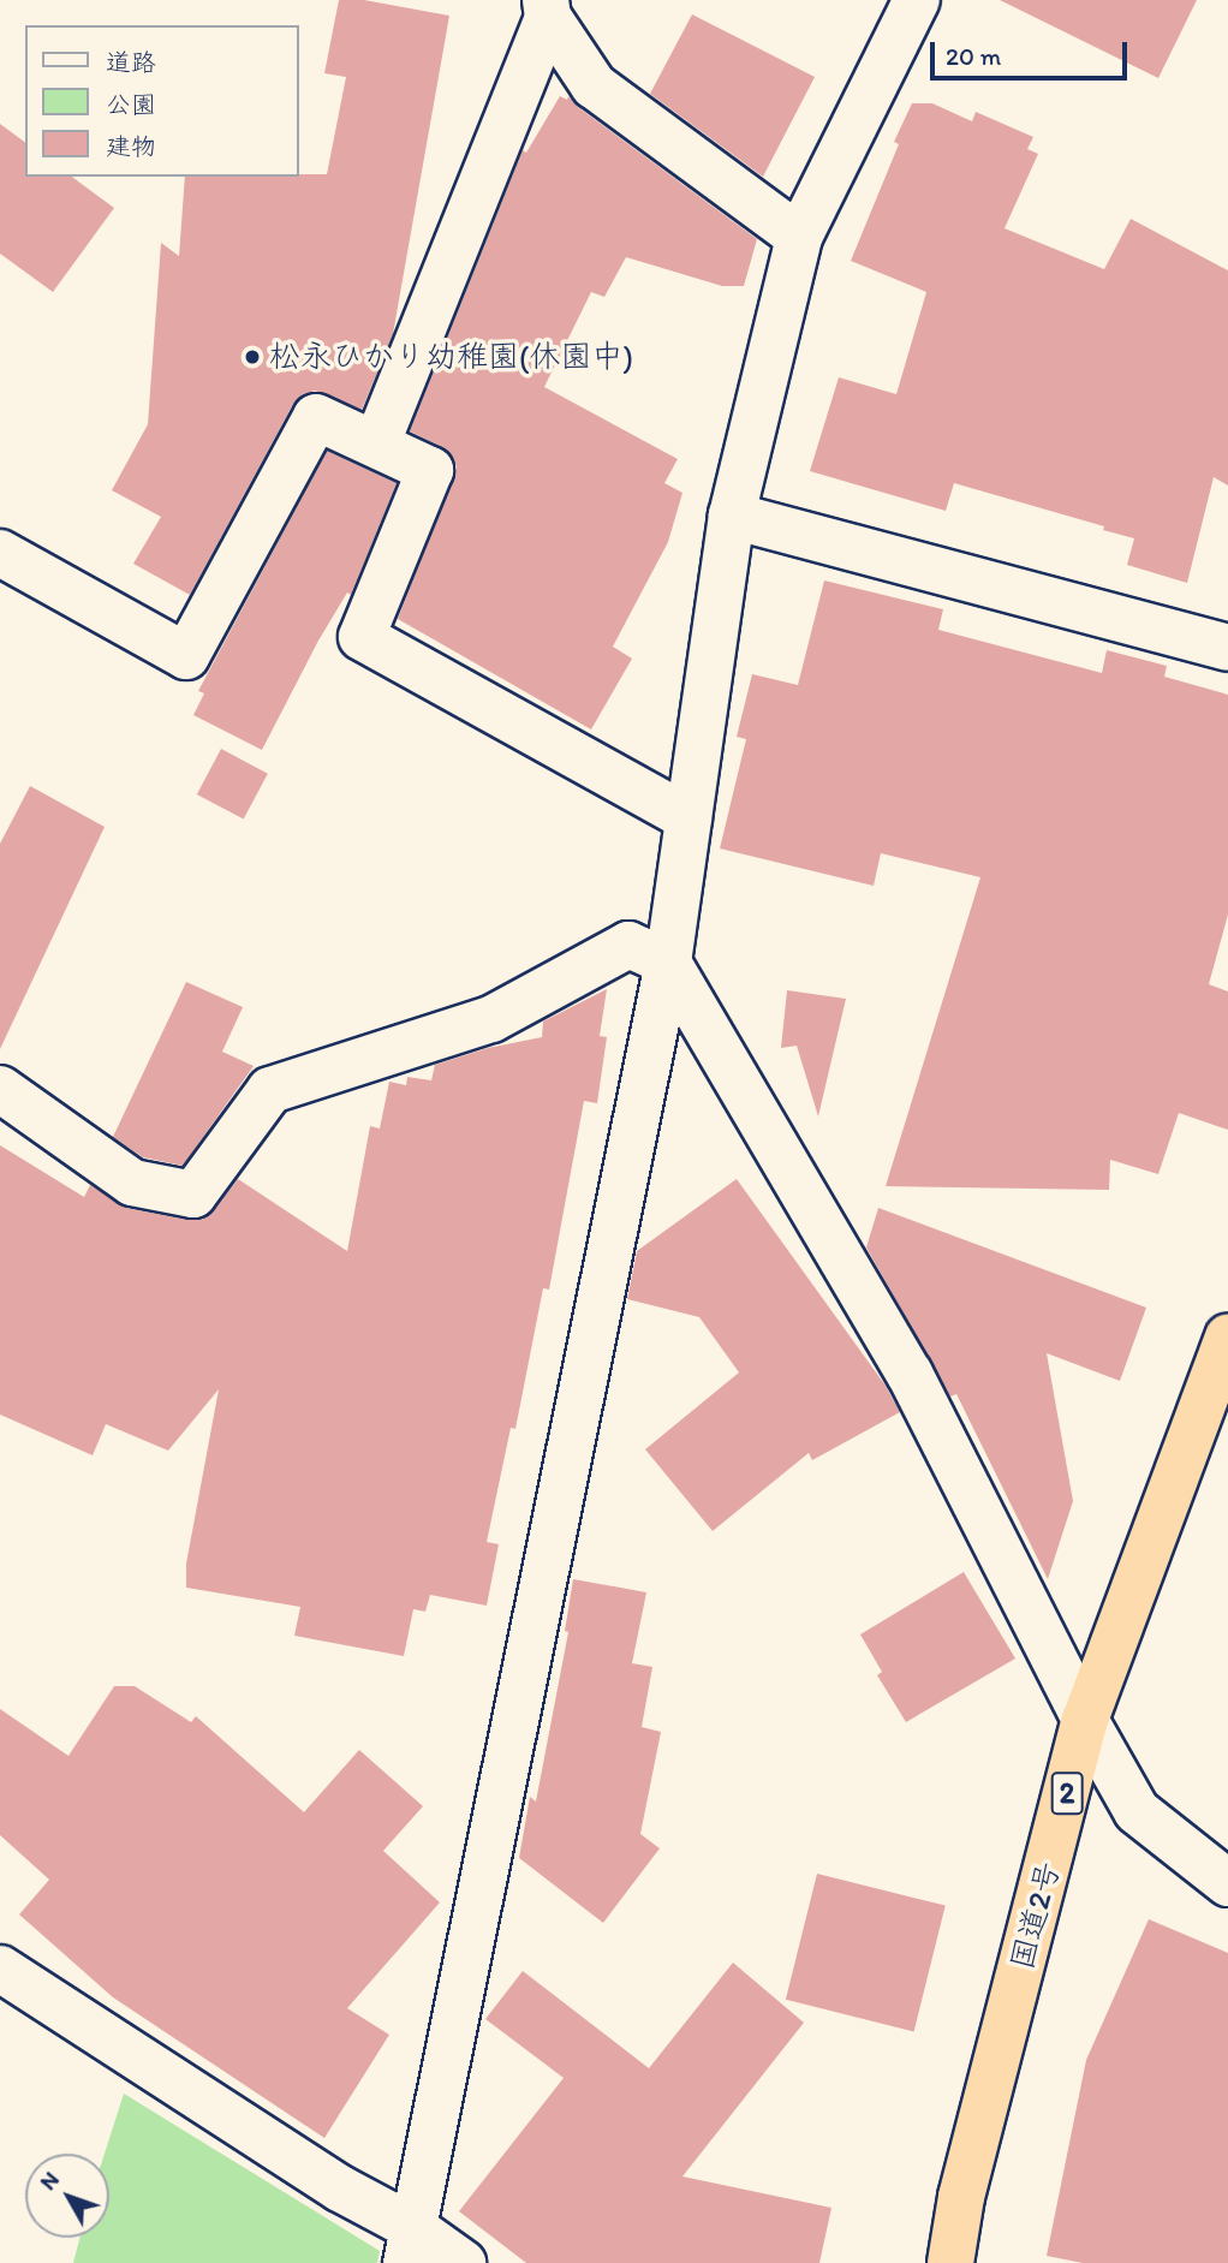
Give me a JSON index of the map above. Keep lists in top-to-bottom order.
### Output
{
  "streets": {
    "highway": ["2", "国道2号"]
  },
  "places": ["松永ひかり幼稚園(休園中)"],
  "legend": ["道路", "公園", "建物"],
  "scale_bar": "20 m",
  "north": "top left"
}
